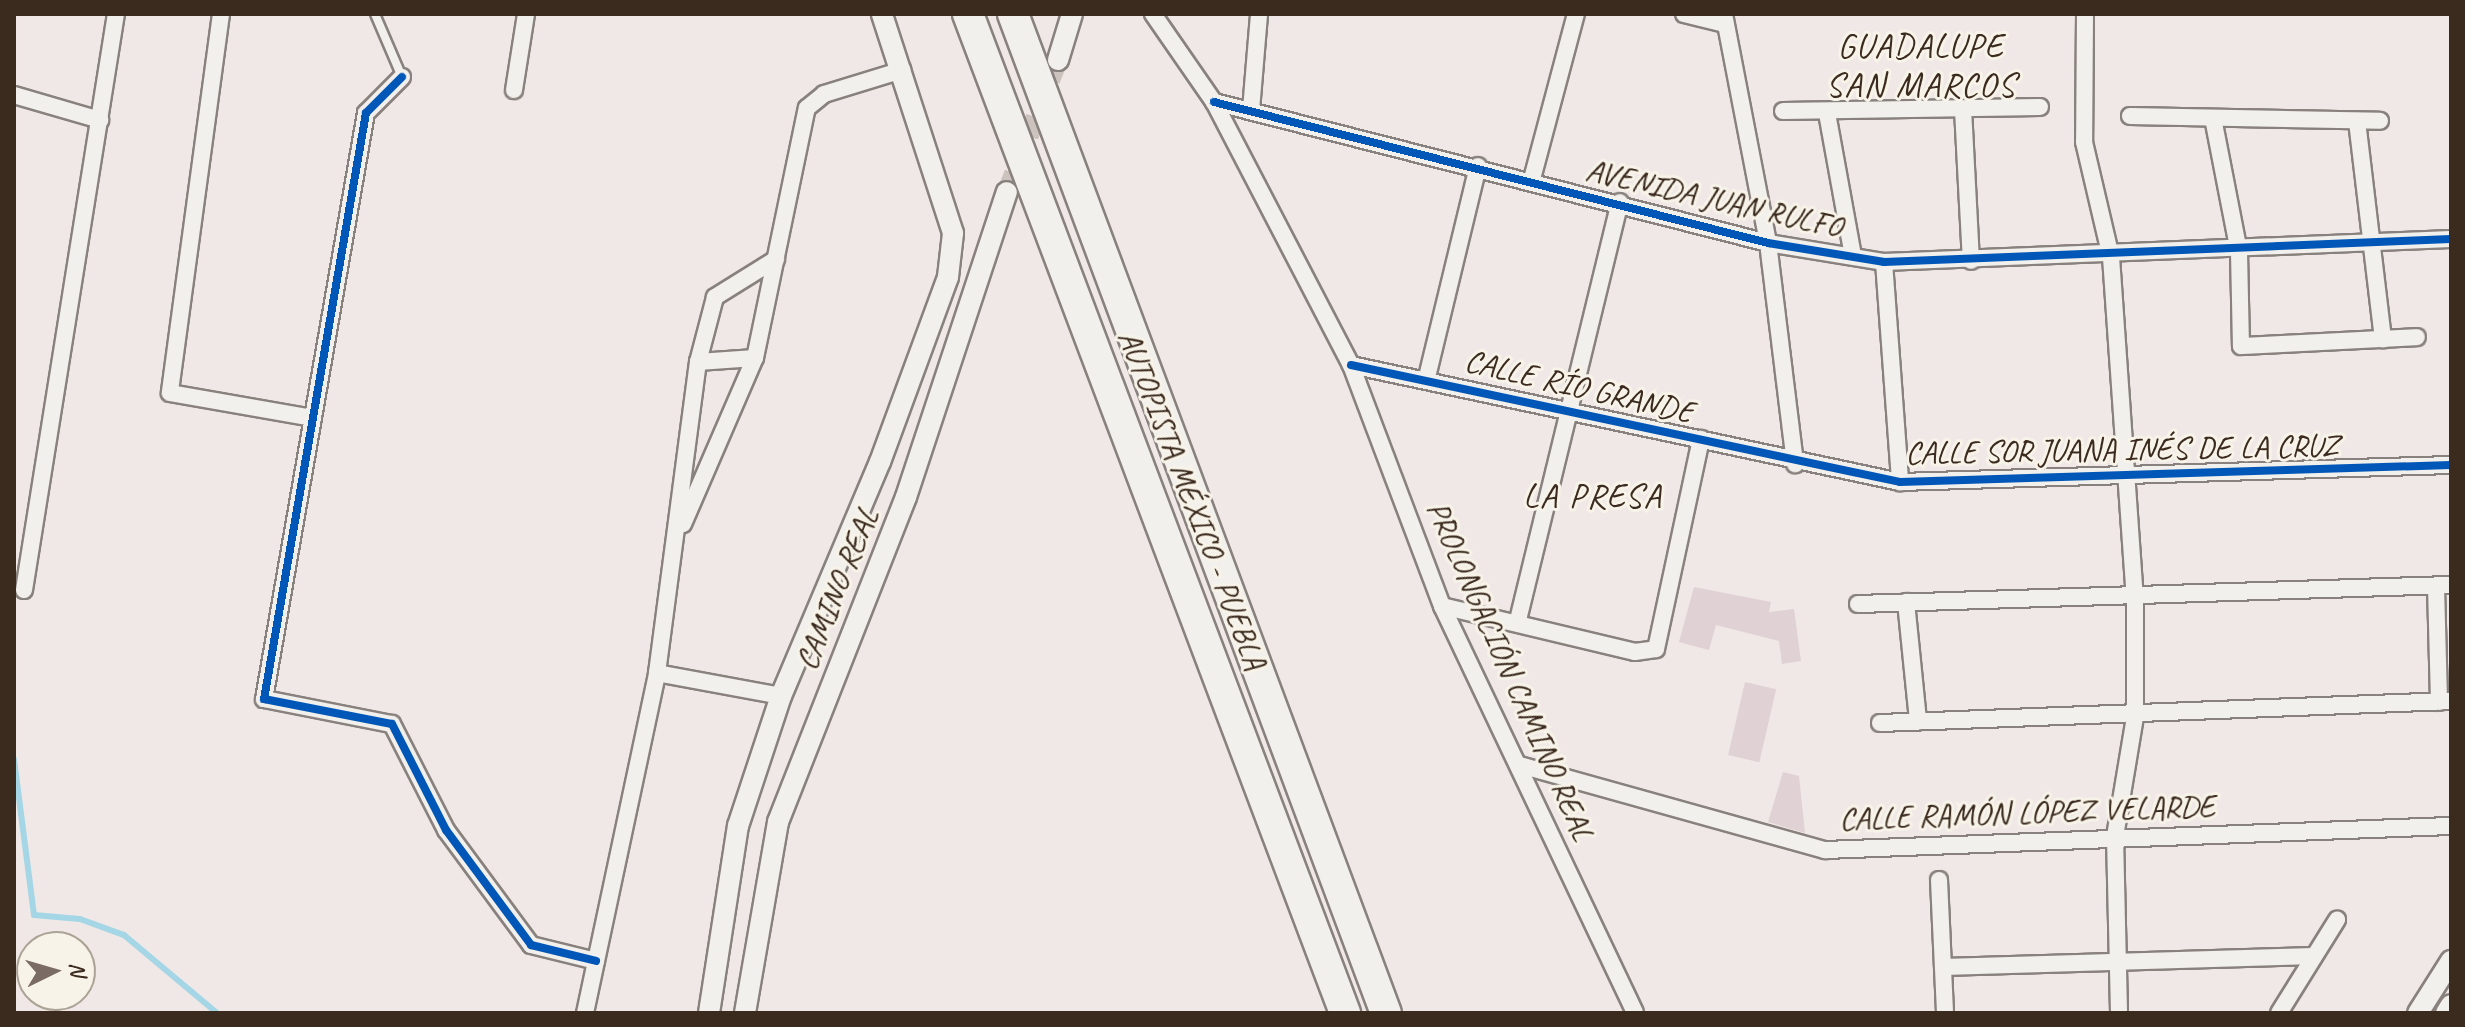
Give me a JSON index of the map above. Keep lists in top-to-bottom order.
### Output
{
  "streets": {
    "highway": ["AUTOPISTA MÉXICO - PUEBLA"],
    "street": [
      "AVENIDA JUAN RULFO",
      "CALLE RÍO GRANDE",
      "CALLE SOR JUANA INÉS DE LA CRUZ",
      "CAMINO REAL",
      "PROLONGACIÓN CAMINO REAL",
      "CALLE RAMÓN LÓPEZ VELARDE"
    ]
  },
  "crossings": [
    ["AVENIDA JUAN RULFO", "PROLONGACIÓN CAMINO REAL"],
    ["CALLE RÍO GRANDE", "CALLE SOR JUANA INÉS DE LA CRUZ"],
    ["CALLE RÍO GRANDE", "PROLONGACIÓN CAMINO REAL"],
    ["PROLONGACIÓN CAMINO REAL", "CALLE RAMÓN LÓPEZ VELARDE"]
  ],
  "districts": ["GUADALUPE SAN MARCOS", "LA PRESA"],
  "north": "right"
}
